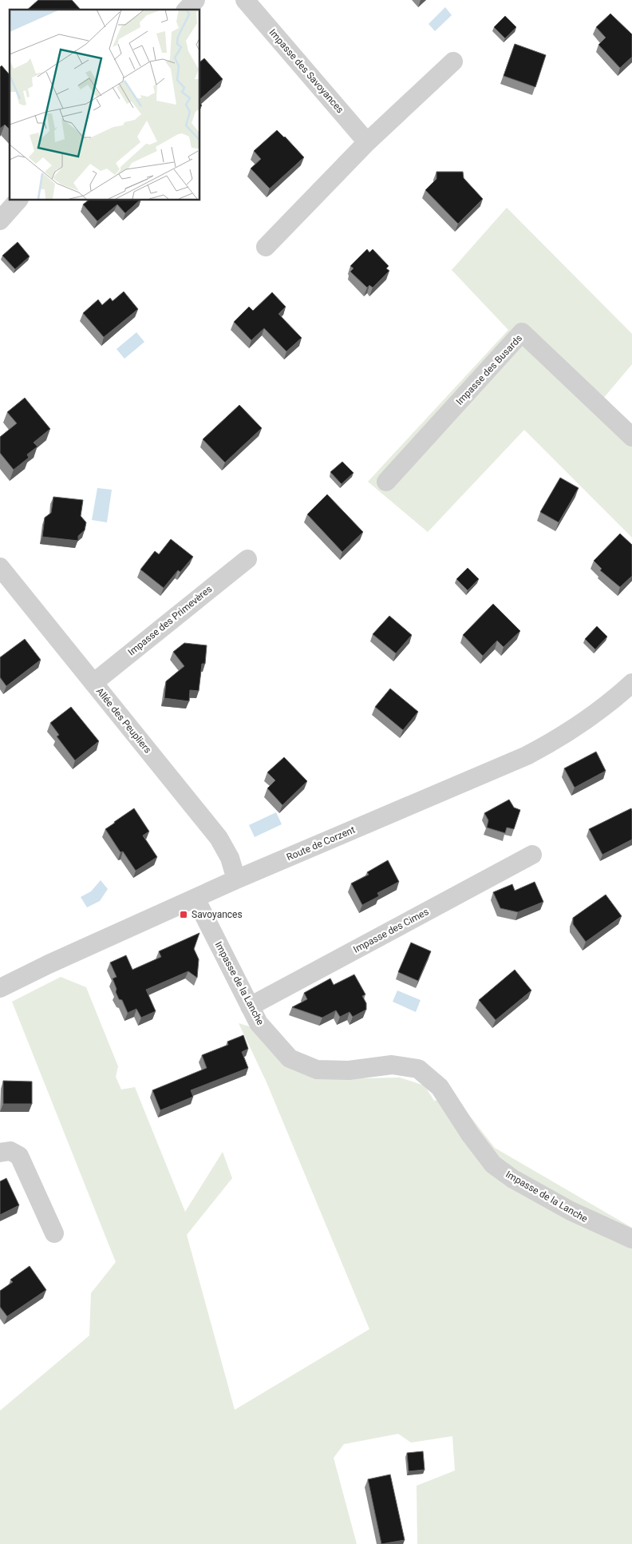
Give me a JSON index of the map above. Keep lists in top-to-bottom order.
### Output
{
  "streets": {
    "street": [
      "Impasse des Savoyances",
      "Impasse des Busards",
      "Impasse des Primevères",
      "Allée des Peupliers",
      "Route de Corzent",
      "Impasse des Cimes",
      "Impasse de la Lanche"
    ]
  },
  "crossings": [
    ["Impasse des Primevères", "Allée des Peupliers"],
    ["Allée des Peupliers", "Route de Corzent"],
    ["Route de Corzent", "Impasse de la Lanche"],
    ["Impasse des Cimes", "Impasse de la Lanche"]
  ],
  "places": {
    "transit": ["Savoyances"]
  }
}
